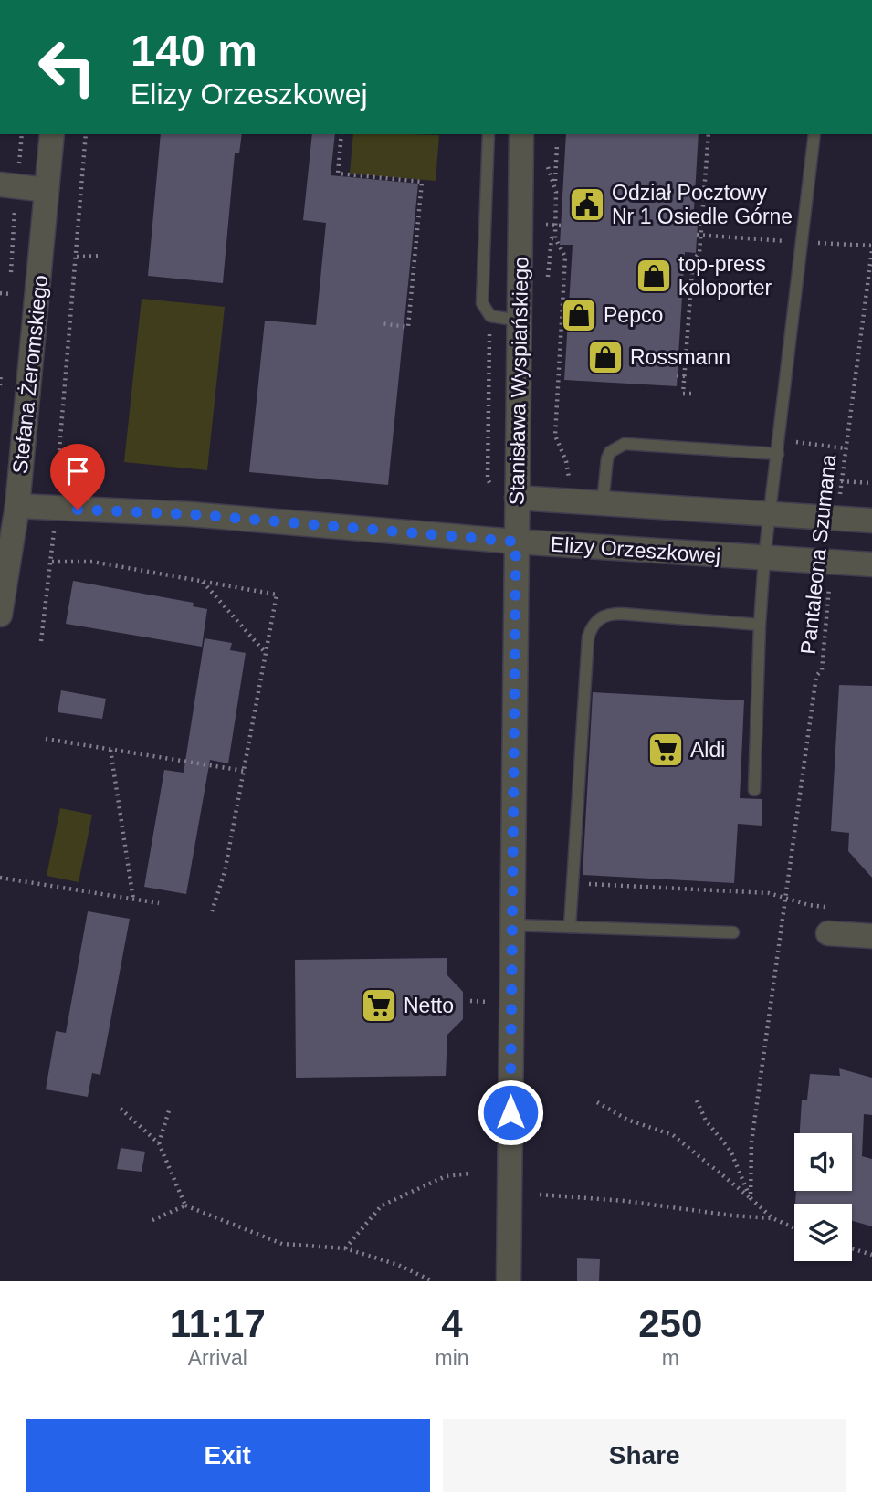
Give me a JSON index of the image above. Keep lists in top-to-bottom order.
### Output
{
  "streets": {
    "street": ["Stefana Żeromskiego", "Stanisława Wyspiańskiego", "Elizy Orzeszkowej"],
    "path": ["Pantaleona Szumana"]
  },
  "crossings": [
    ["Stefana Żeromskiego", "Elizy Orzeszkowej"],
    ["Stanisława Wyspiańskiego", "Elizy Orzeszkowej"],
    ["Elizy Orzeszkowej", "Pantaleona Szumana"]
  ],
  "places": {
    "public building": ["Odział Pocztowy Nr 1 Osiedle Górne"],
    "shop": ["top-press koloporter", "Pepco", "Rossmann"],
    "supermarket": ["Aldi", "Netto"]
  },
  "page": {
    "turn": ["140 m", "Elizy Orzeszkowej"],
    "eta": [
      "11:17",
      "Arrival",
      "4",
      "min",
      "250",
      "m"
    ],
    "buttons": ["Exit", "Share"]
  }
}
